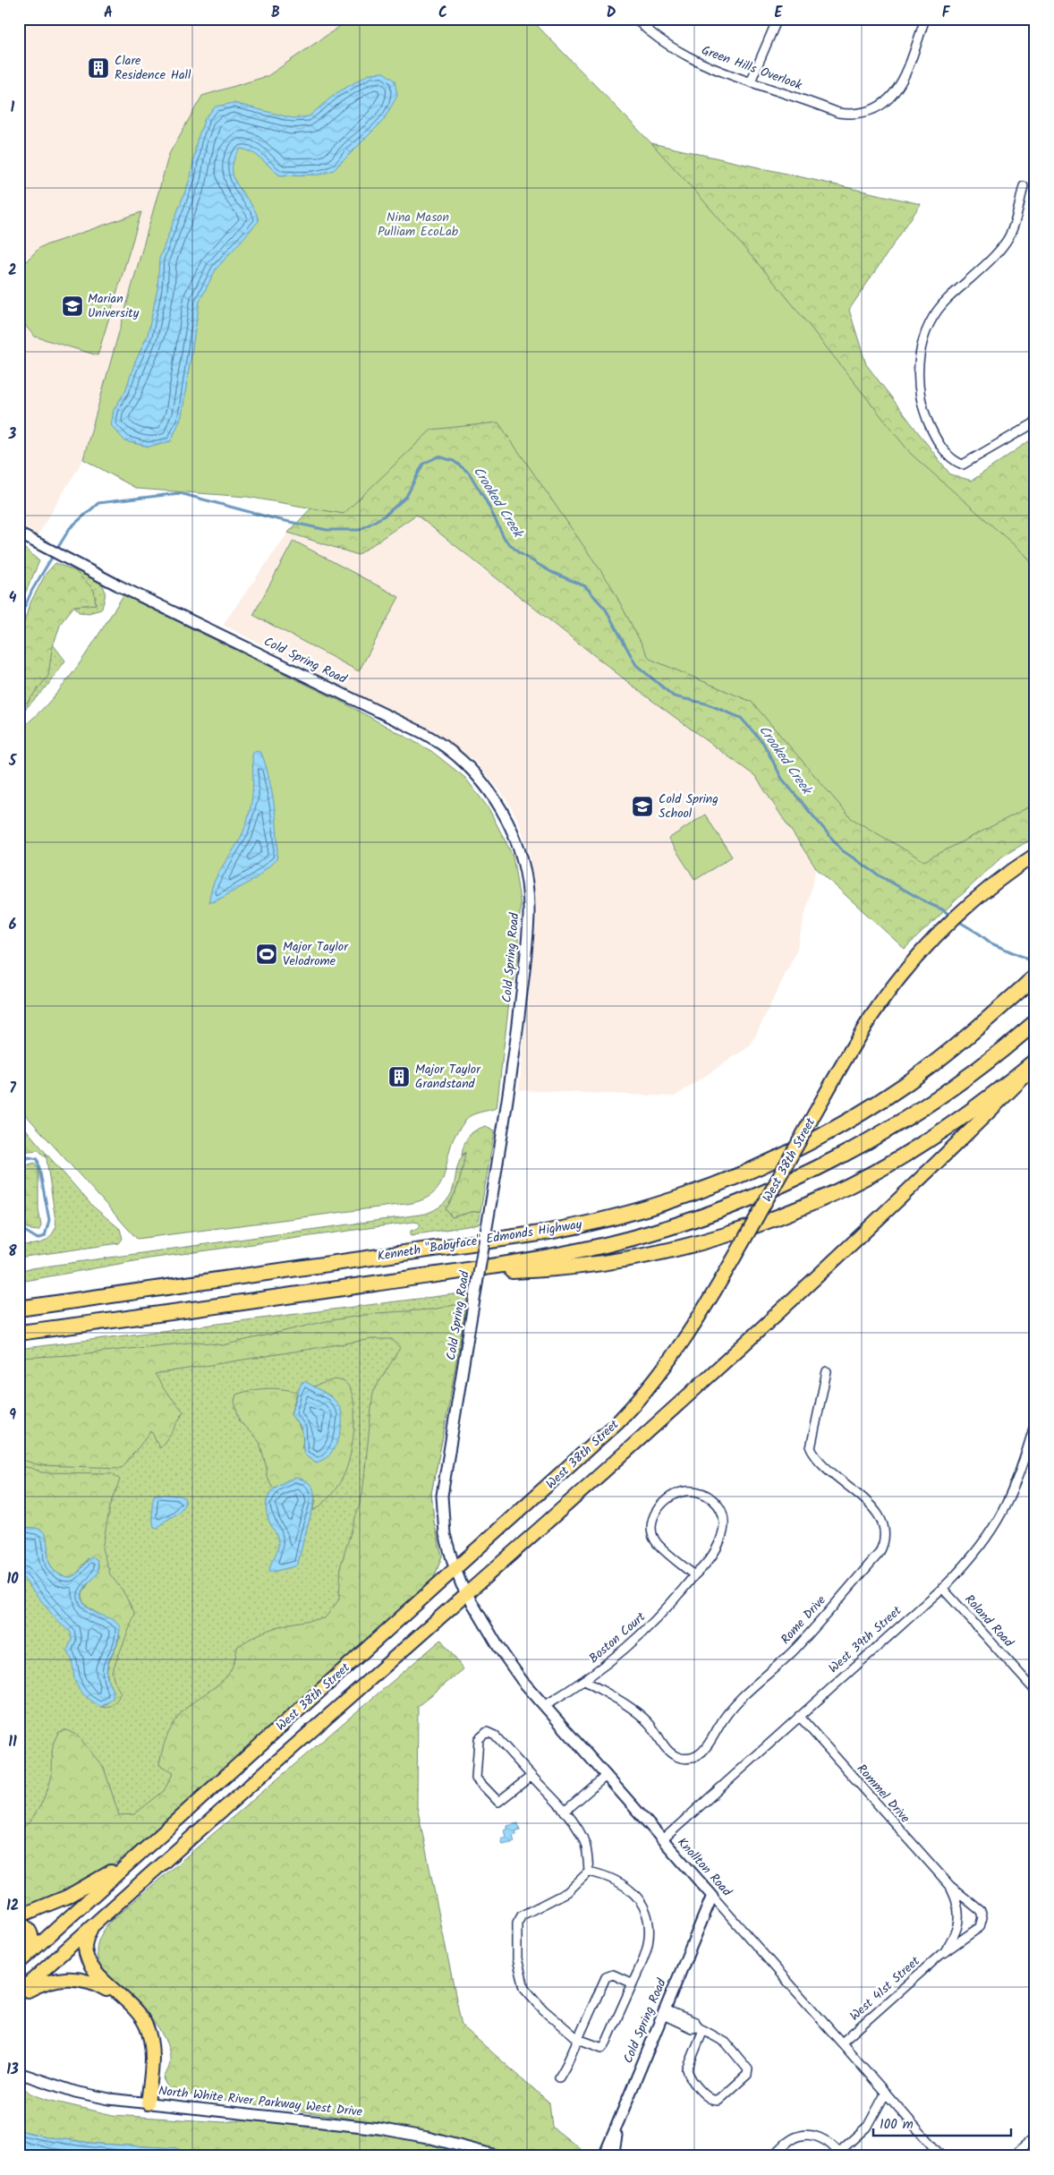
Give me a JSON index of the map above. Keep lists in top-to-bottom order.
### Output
{
  "streets": {
    "highway": ["Kenneth \"Babyface\" Edmonds Highway"],
    "main road": ["West 38th Street"],
    "street": [
      "Green Hills Overlook",
      "Cold Spring Road",
      "Rome Drive",
      "Roland Road",
      "Boston Court",
      "West 39th Street",
      "Rommel Drive",
      "Knollton Road",
      "West 41st Street",
      "North White River Parkway West Drive"
    ]
  },
  "crossings": [
    ["Cold Spring Road", "West 38th Street"],
    ["Cold Spring Road", "Knollton Road"],
    ["West 38th Street", "Knollton Road"],
    ["Rome Drive", "Boston Court"],
    ["Roland Road", "West 39th Street"],
    ["Boston Court", "Knollton Road"],
    ["West 39th Street", "Rommel Drive"],
    ["West 39th Street", "Knollton Road"],
    ["Rommel Drive", "West 41st Street"],
    ["Knollton Road", "West 41st Street"]
  ],
  "water": ["Crooked Creek"],
  "parks": ["Nina Mason Pulliam EcoLab"],
  "places": {
    "building": ["Clare Residence Hall", "Major Taylor Grandstand"],
    "school or university": ["Marian University", "Cold Spring School"],
    "sports": ["Major Taylor Velodrome"]
  },
  "scale_bar": "100 m",
  "grid": {
    "columns": [
      "A",
      "B",
      "C",
      "D",
      "E",
      "F"
    ],
    "rows": [
      "1",
      "2",
      "3",
      "4",
      "5",
      "6",
      "7",
      "8",
      "9",
      "10",
      "11",
      "12",
      "13"
    ]
  }
}
